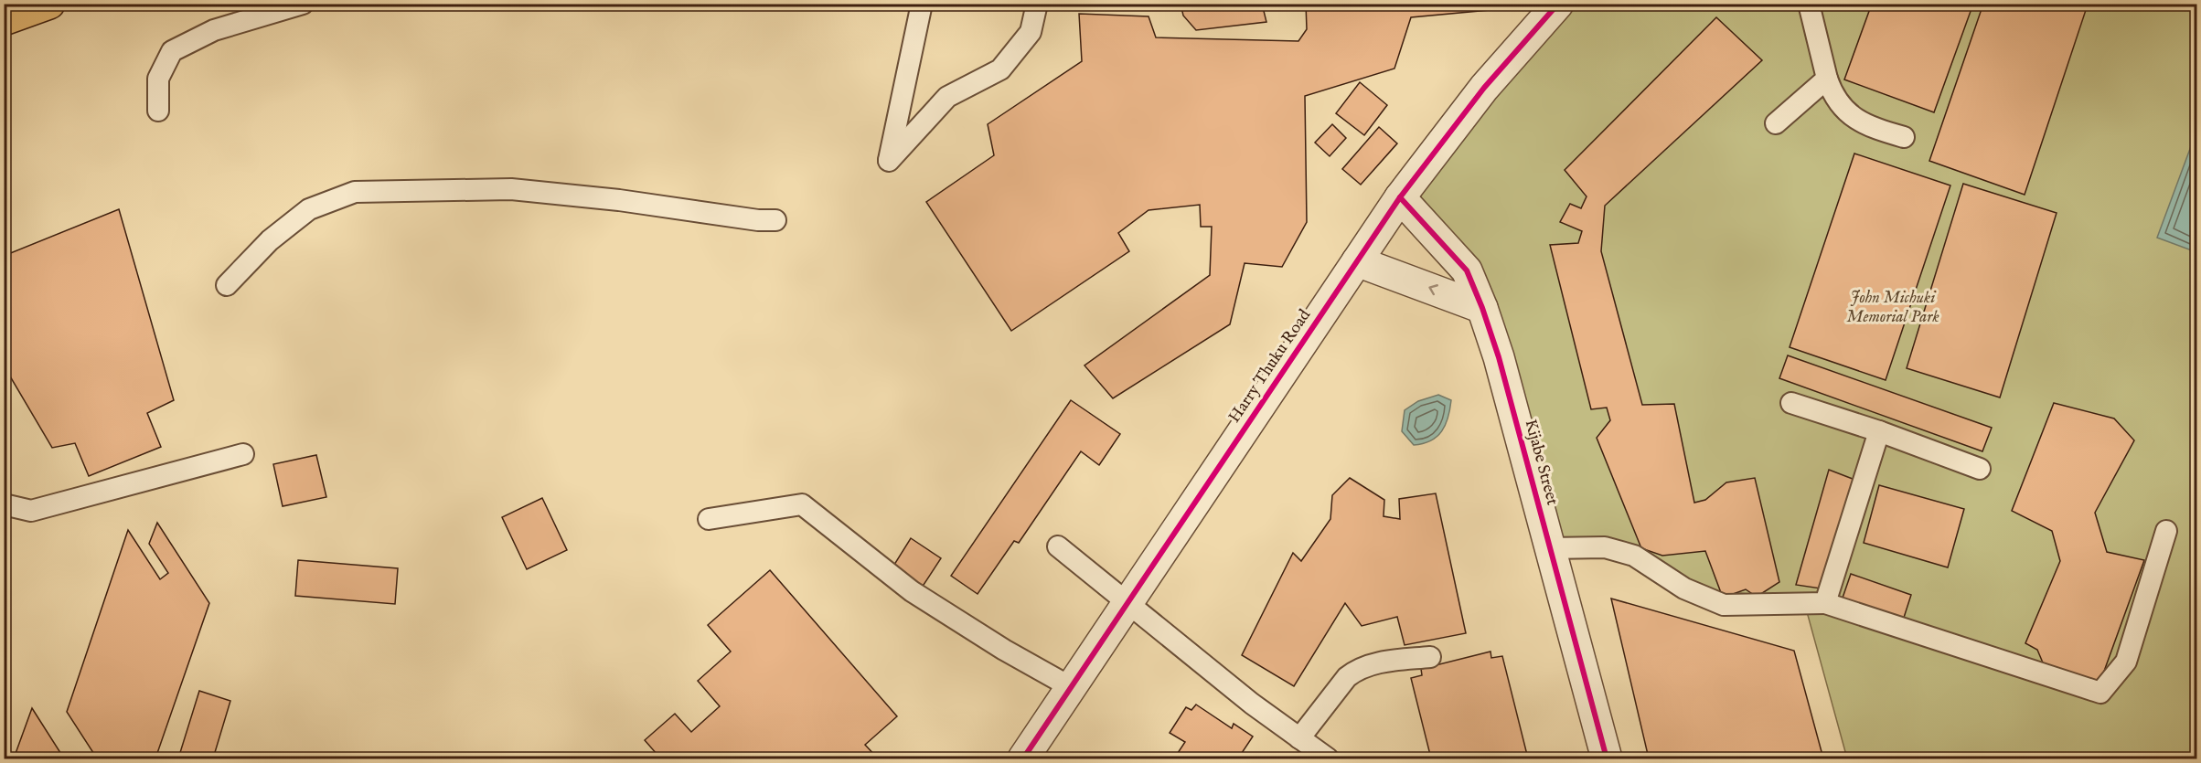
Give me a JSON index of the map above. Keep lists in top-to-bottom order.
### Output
{
  "streets": {
    "street": ["Harry Thuku Road", "Kijabe Street"]
  },
  "crossings": [
    ["Harry Thuku Road", "Kijabe Street"]
  ],
  "parks": ["John Michuki Memorial Park"]
}
